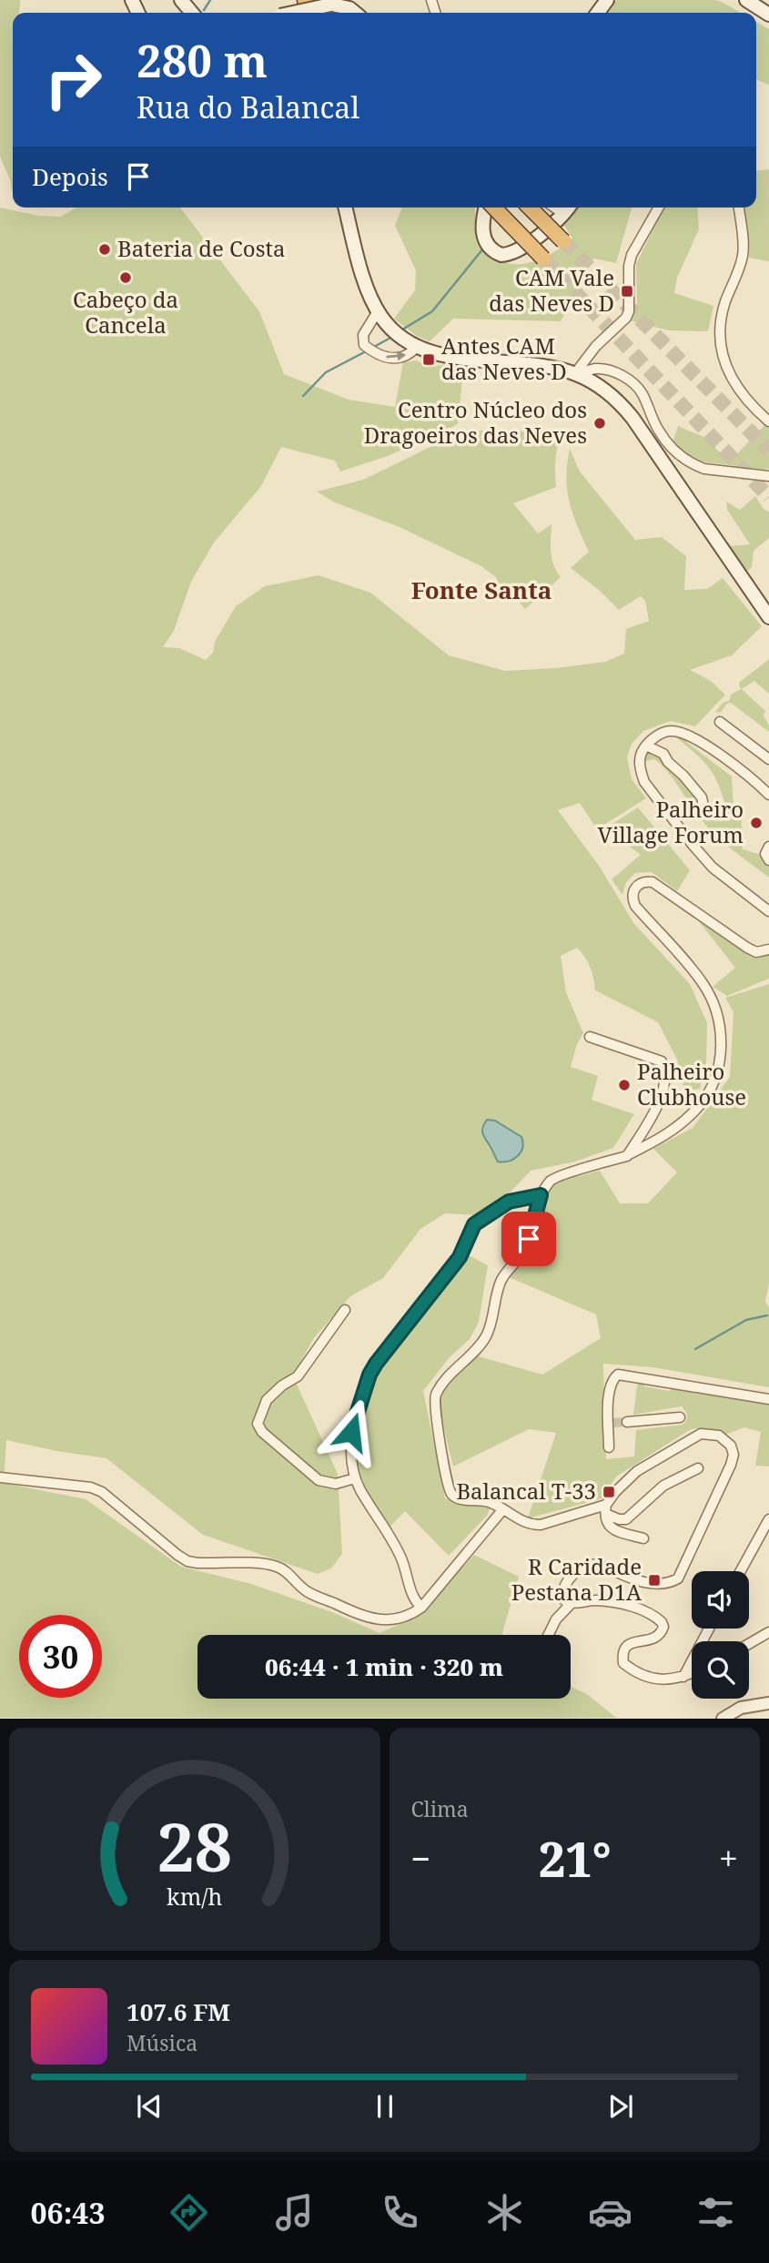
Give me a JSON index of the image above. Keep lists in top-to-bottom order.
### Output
{
  "districts": ["Fonte Santa"],
  "places": {
    "other": [
      "Bateria de Costa",
      "Cabeço da Cancela",
      "Centro Núcleo dos Dragoeiros das Neves",
      "Palheiro Village Forum",
      "Palheiro Clubhouse"
    ],
    "transit": [
      "CAM Vale das Neves D",
      "Antes CAM das Neves D",
      "Balancal T-33",
      "R Caridade Pestana D1A"
    ]
  },
  "page": {
    "turn": ["280 m", "Rua do Balancal"],
    "then": "Depois",
    "limit": "30",
    "trip": "06:44 · 1 min · 320 m",
    "tile": "Clima",
    "heat": ["−", "21°", "+"],
    "song": ["107.6 FM", "Música"],
    "tabs": "06:43",
    "gauge": ["28", "km/h"]
  }
}
